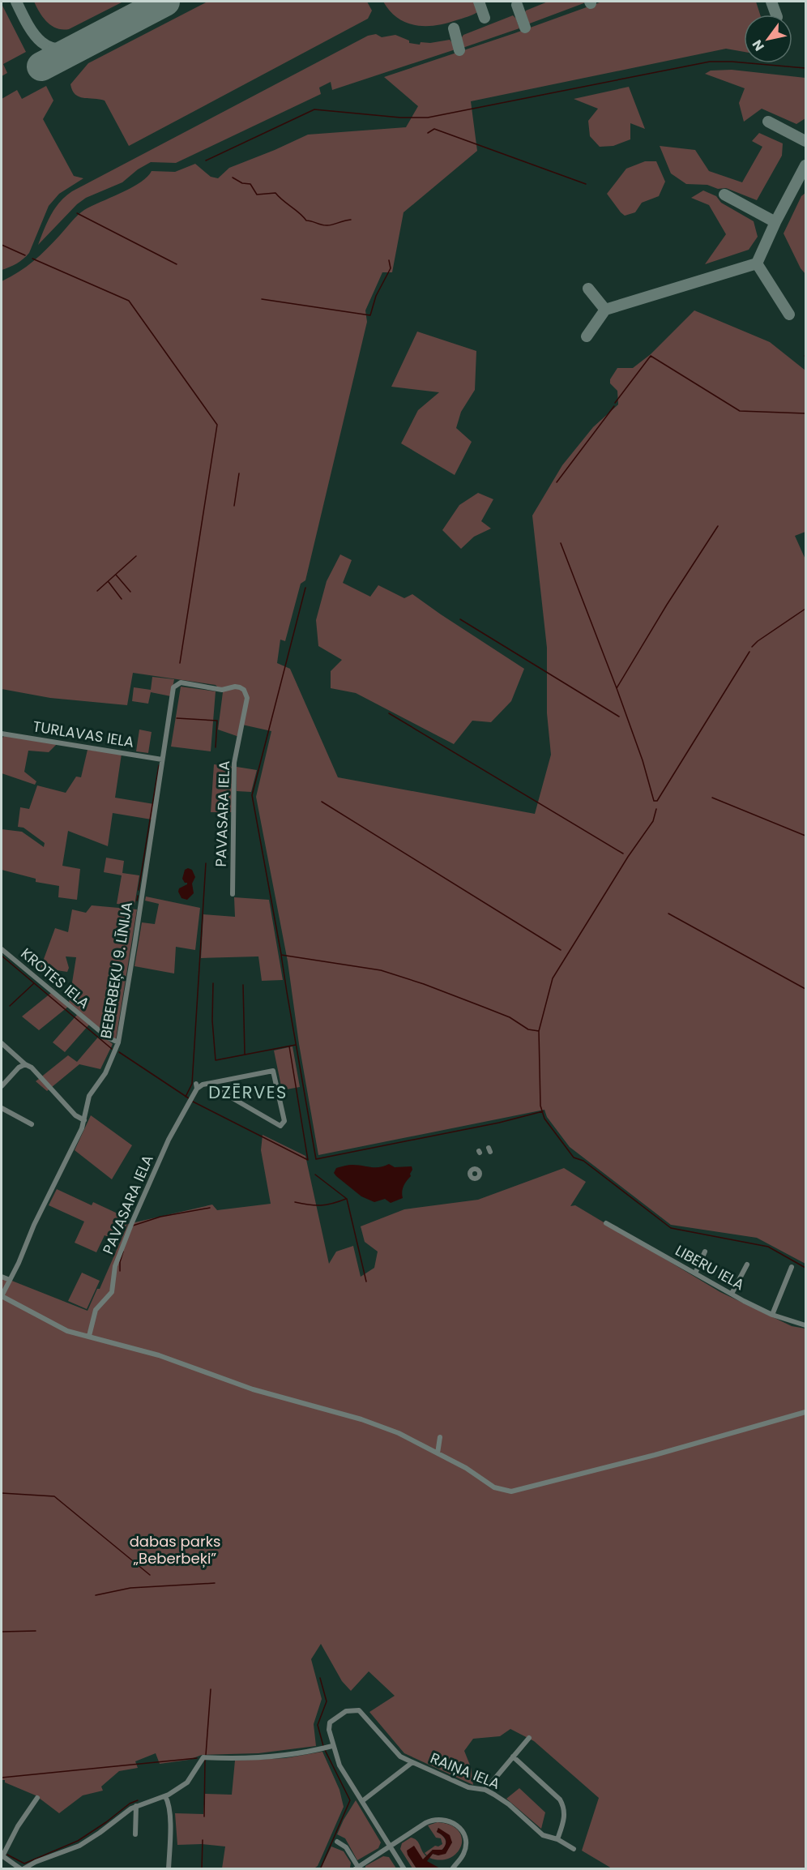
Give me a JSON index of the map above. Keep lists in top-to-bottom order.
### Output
{
  "streets": {
    "street": [
      "TURLAVAS IELA",
      "PAVASARA IELA",
      "BEBERBEĶU 9. LĪNIJA",
      "KROTES IELA",
      "LIBERU IELA",
      "RAIŅA IELA"
    ]
  },
  "crossings": [
    ["TURLAVAS IELA", "BEBERBEĶU 9. LĪNIJA"],
    ["PAVASARA IELA", "BEBERBEĶU 9. LĪNIJA"],
    ["BEBERBEĶU 9. LĪNIJA", "KROTES IELA"]
  ],
  "districts": ["DZĒRVES"],
  "parks": ["dabas parks „Beberbeķi”"],
  "north": "bottom left"
}
